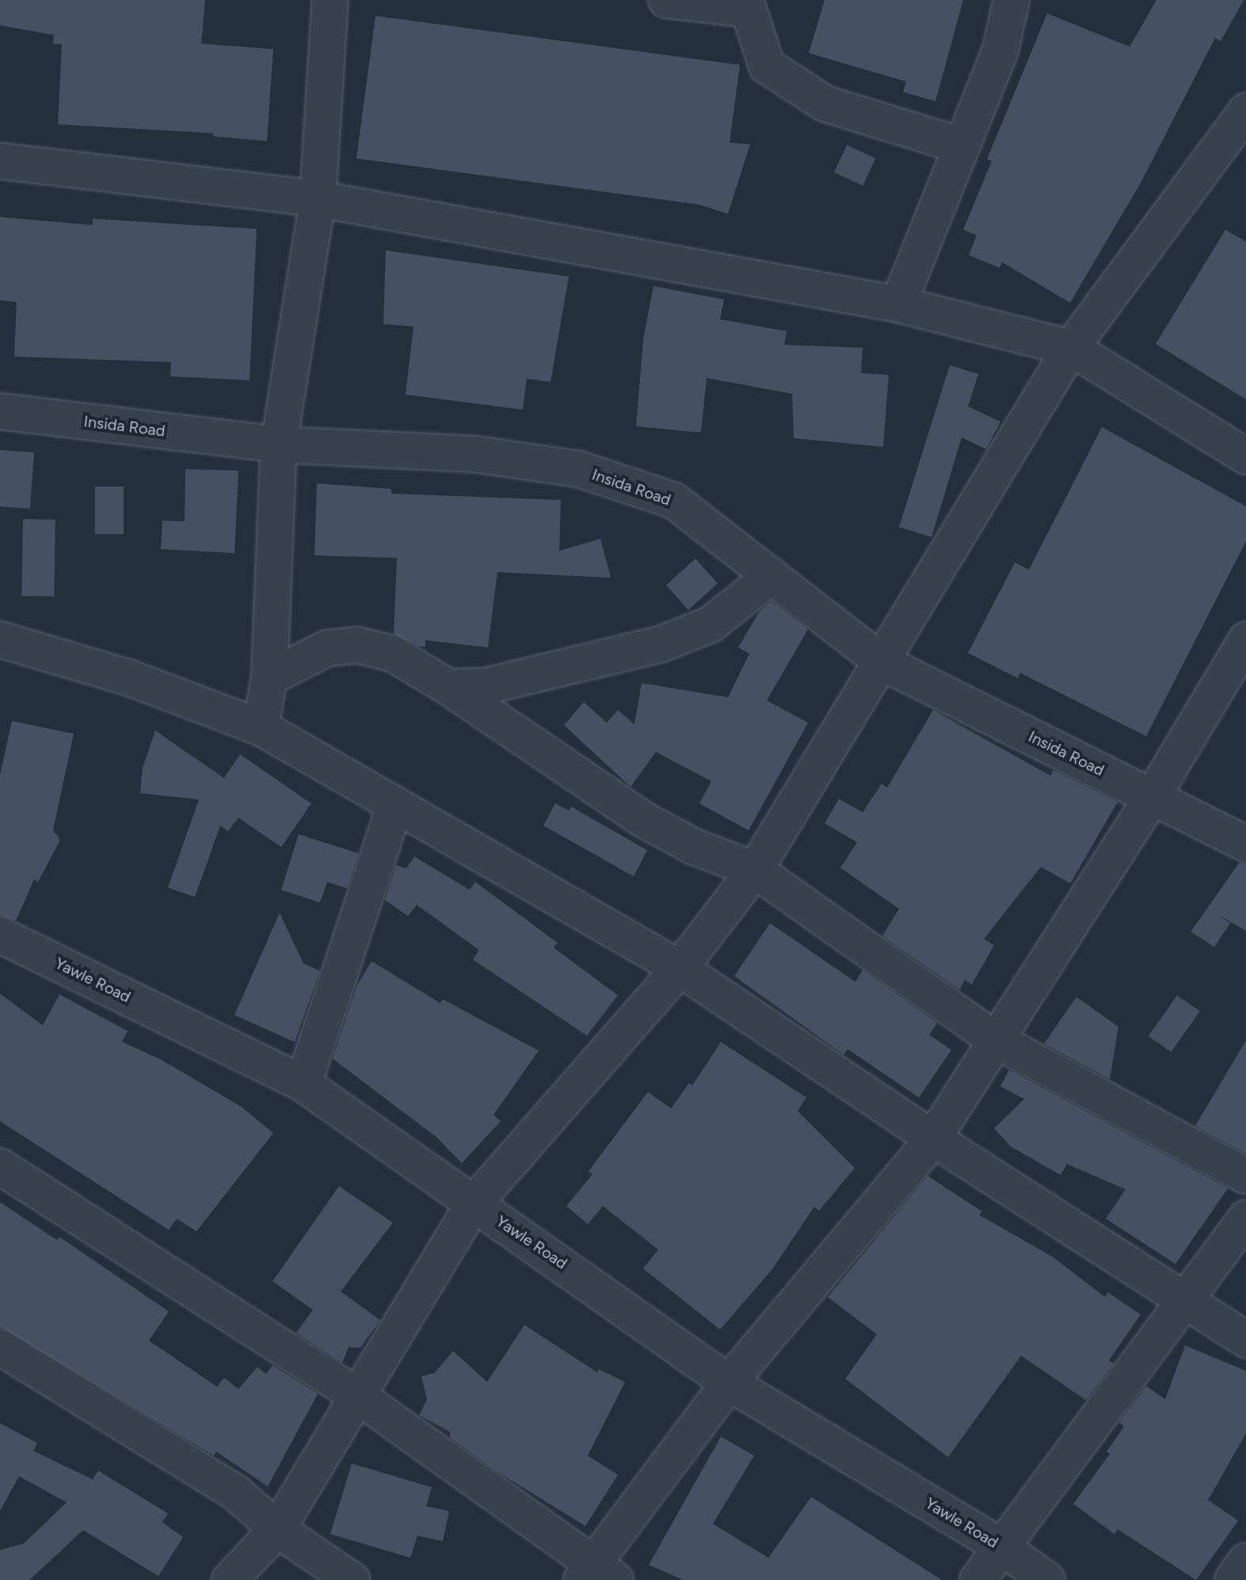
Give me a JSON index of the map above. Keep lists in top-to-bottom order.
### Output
{
  "streets": {
    "street": ["Insida Road", "Yawle Road"]
  }
}
